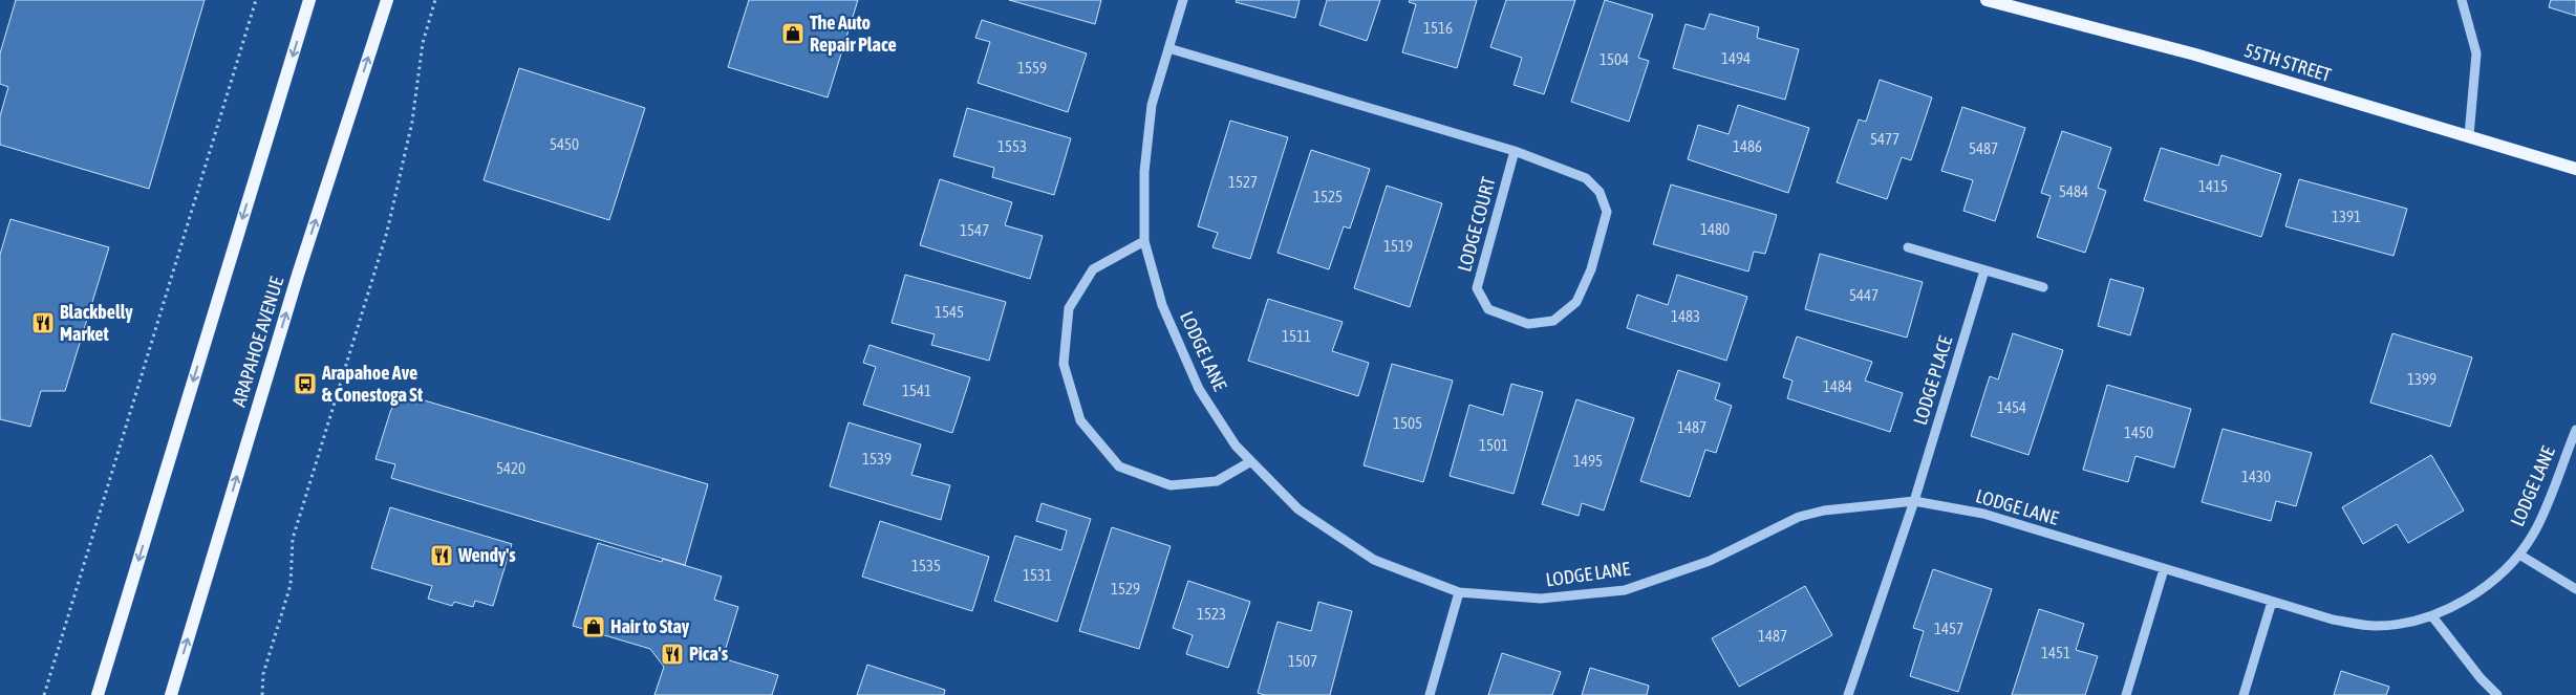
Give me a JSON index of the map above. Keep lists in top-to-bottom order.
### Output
{
  "streets": {
    "main road": ["55TH STREET", "ARAPAHOE AVENUE"],
    "street": ["LODGE COURT", "LODGE LANE", "LODGE PLACE"]
  },
  "crossings": [
    ["LODGE COURT", "LODGE LANE"],
    ["LODGE LANE", "LODGE PLACE"]
  ],
  "places": {
    "shop": ["The Auto Repair Place", "Hair to Stay"],
    "restaurant": ["Blackbelly Market", "Wendy's", "Pica's"],
    "bus stop": ["Arapahoe Ave & Conestoga St"]
  },
  "house_numbers": [
    "1516",
    "1494",
    "1504",
    "1559",
    "5477",
    "5450",
    "1553",
    "1486",
    "5487",
    "1527",
    "1415",
    "5484",
    "1525",
    "1391",
    "1480",
    "1547",
    "1519",
    "5447",
    "1545",
    "1483",
    "1511",
    "1399",
    "1484",
    "1541",
    "1454",
    "1505",
    "1487",
    "1450",
    "1501",
    "1539",
    "1495",
    "5420",
    "1430",
    "1535",
    "1531",
    "1529",
    "1523",
    "1457",
    "1487",
    "1451",
    "1507"
  ]
}
